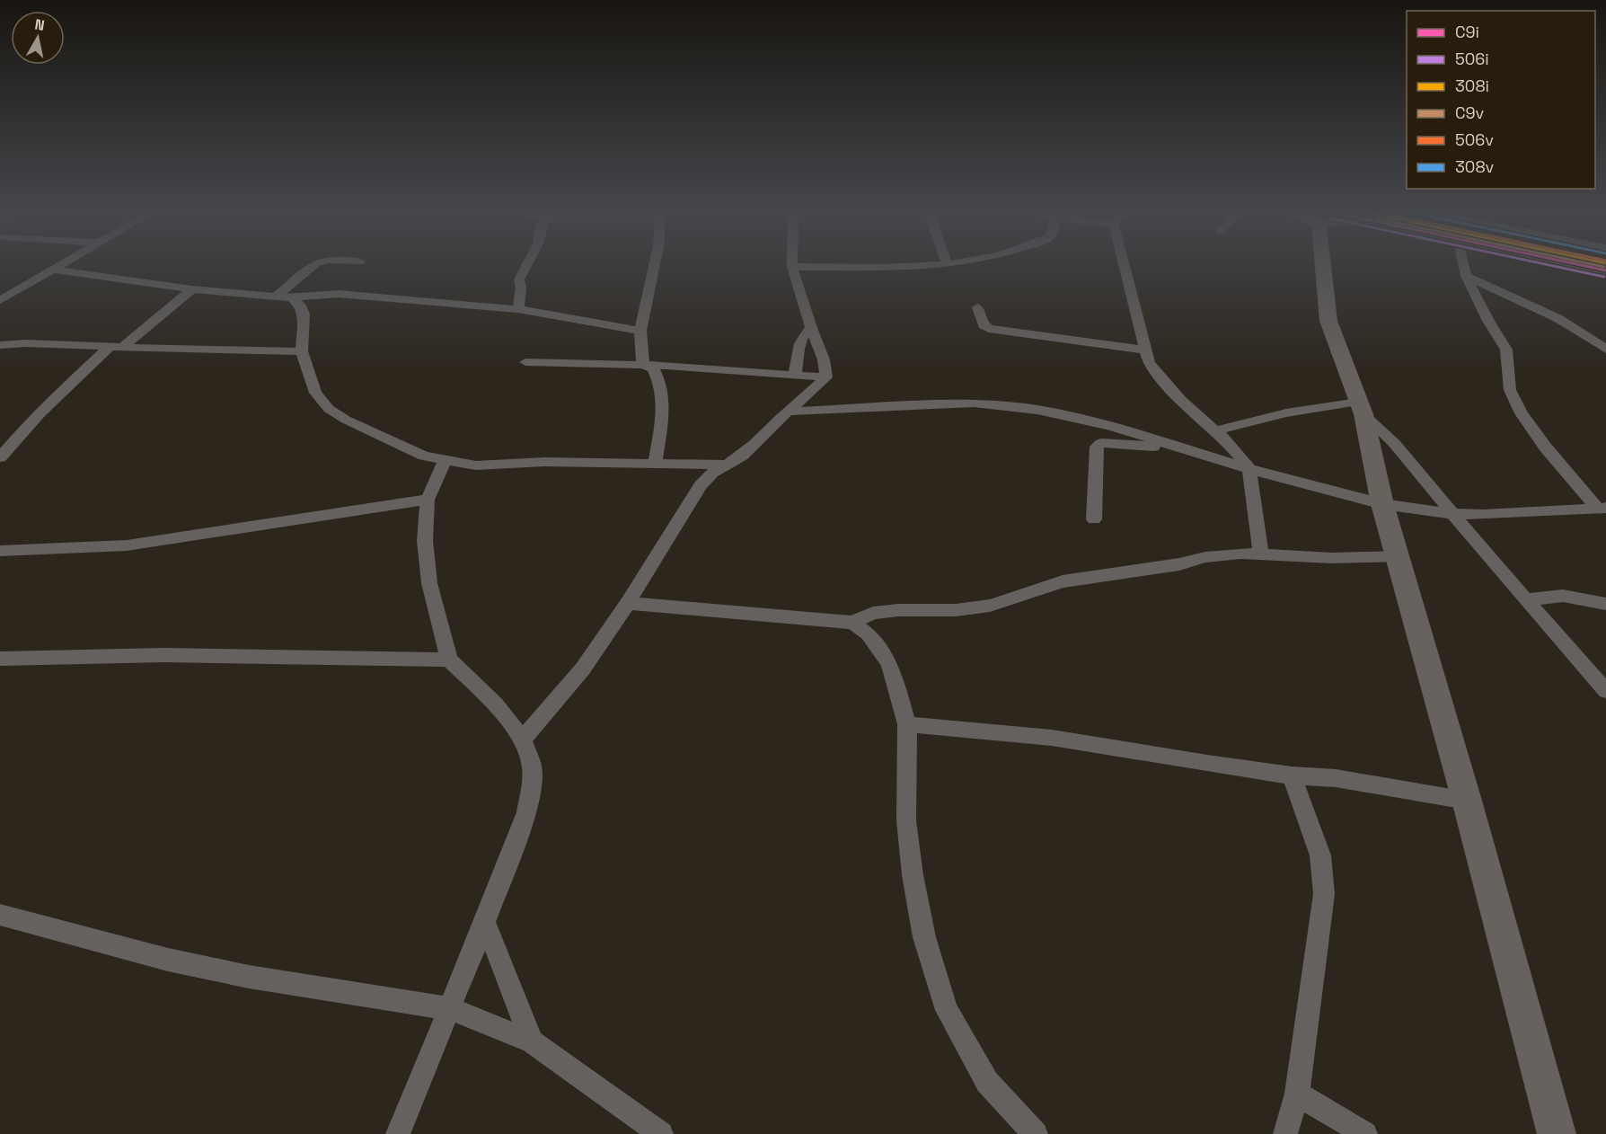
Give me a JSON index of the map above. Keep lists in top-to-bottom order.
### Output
{
  "lines": ["transit line C9i", "transit line 506i", "transit line C9v"],
  "legend": [
    "C9i",
    "506i",
    "308i",
    "C9v",
    "506v",
    "308v"
  ],
  "north": "top"
}
